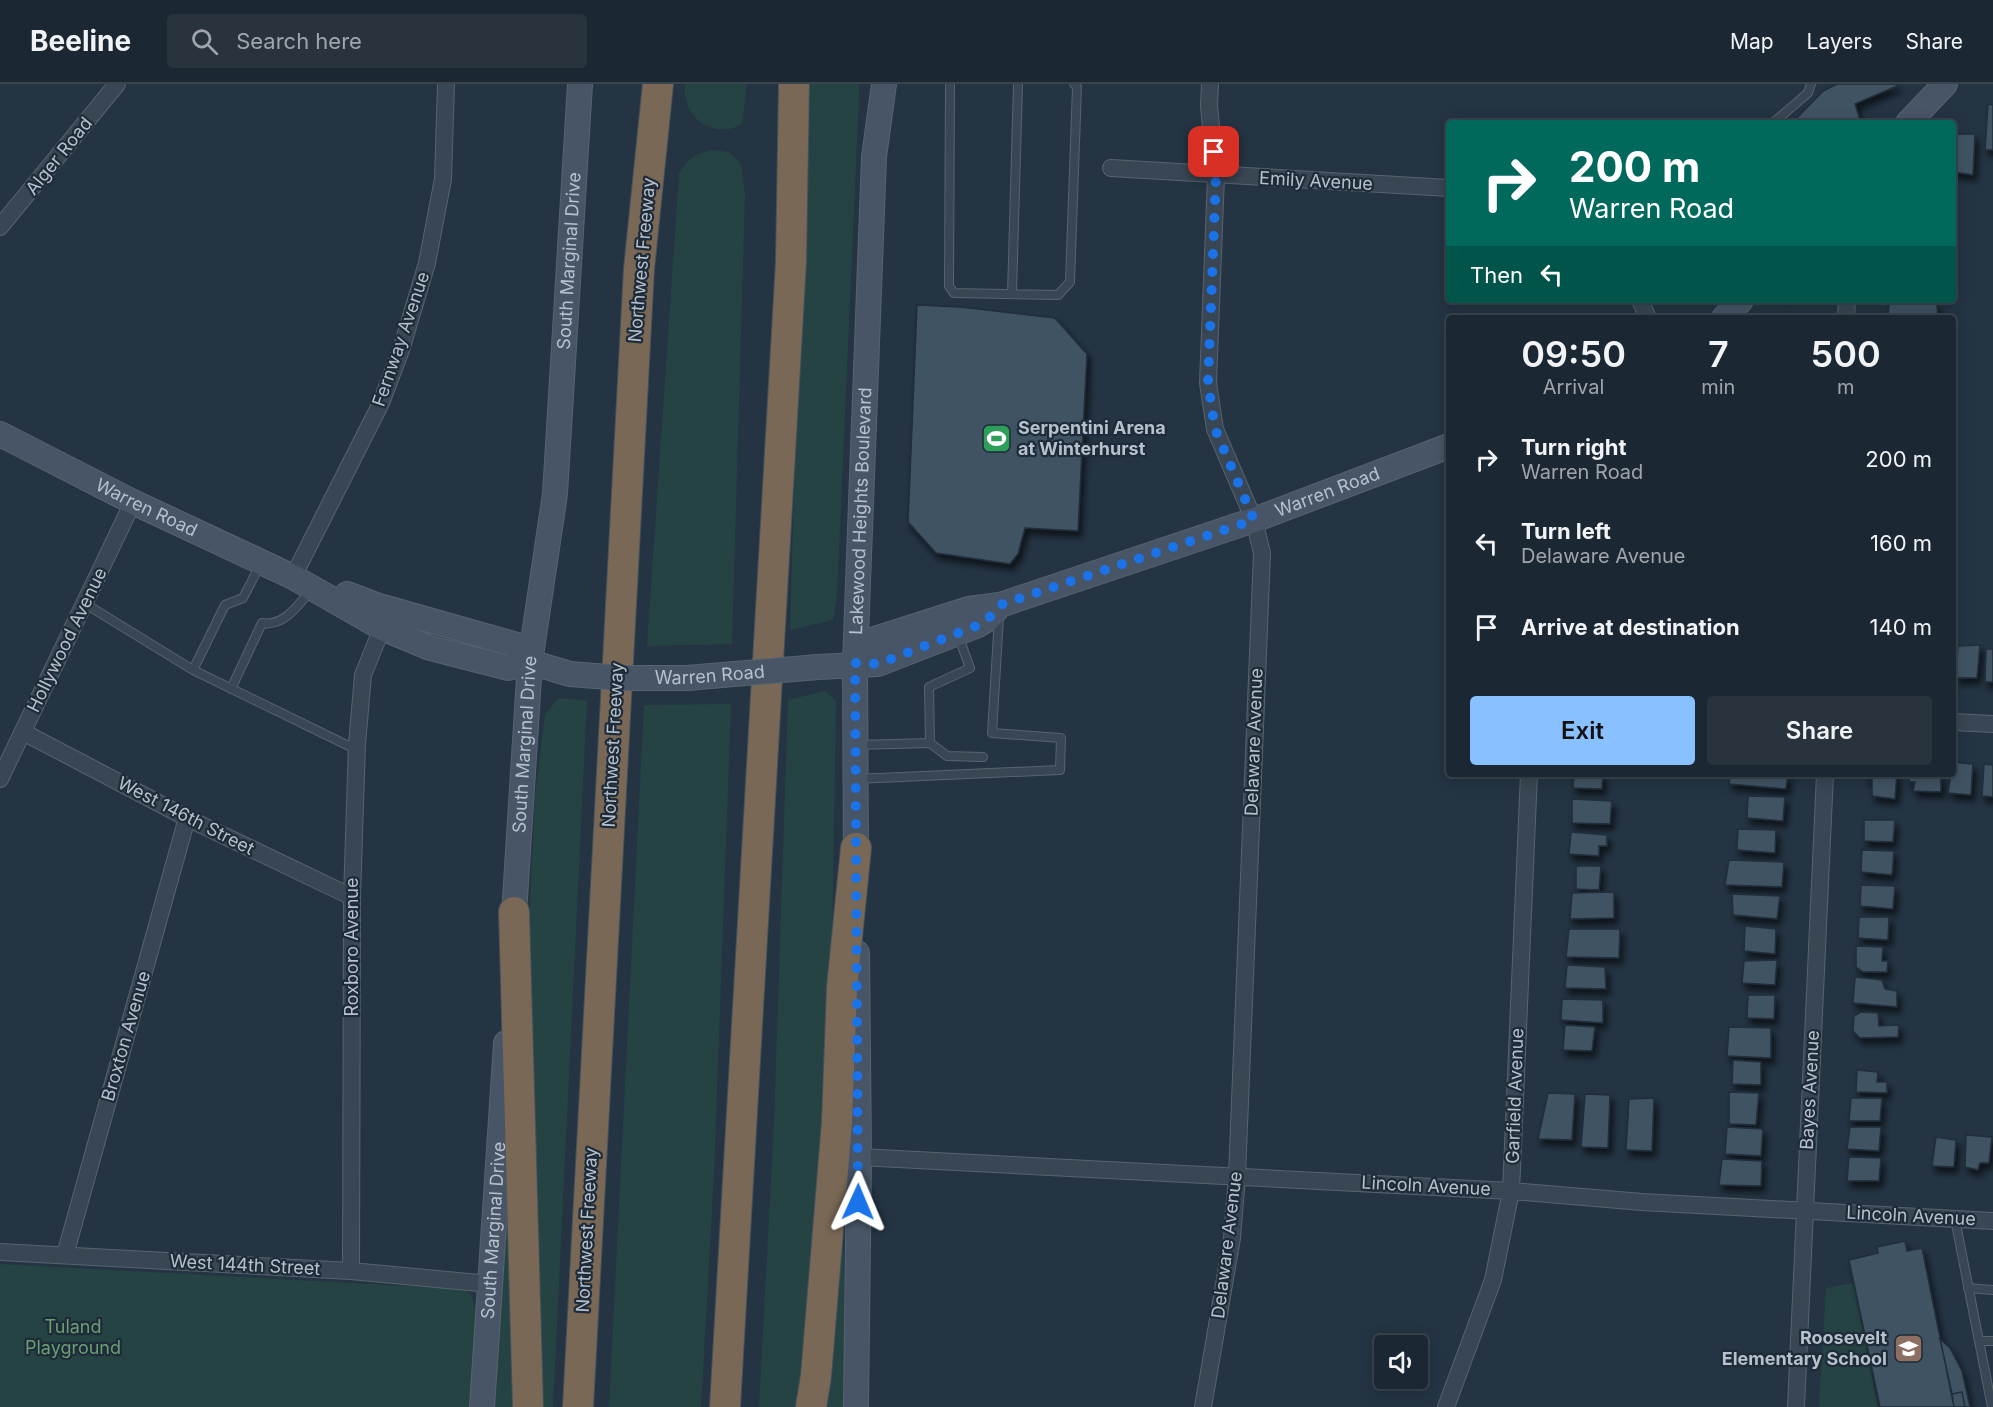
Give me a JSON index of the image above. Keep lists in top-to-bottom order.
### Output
{
  "streets": {
    "highway": ["Northwest Freeway"],
    "main road": ["South Marginal Drive", "Warren Road", "Lakewood Heights Boulevard"],
    "street": [
      "Alger Road",
      "Emily Avenue",
      "Fernway Avenue",
      "Hollywood Avenue",
      "Delaware Avenue",
      "West 146th Street",
      "Roxboro Avenue",
      "Broxton Avenue",
      "Bayes Avenue",
      "Garfield Avenue",
      "Lincoln Avenue",
      "West 144th Street"
    ]
  },
  "crossings": [
    ["Emily Avenue", "Delaware Avenue"],
    ["South Marginal Drive", "Warren Road"],
    ["South Marginal Drive", "West 144th Street"],
    ["Fernway Avenue", "Warren Road"],
    ["Warren Road", "Lakewood Heights Boulevard"],
    ["Warren Road", "Hollywood Avenue"],
    ["Warren Road", "Delaware Avenue"],
    ["Warren Road", "Roxboro Avenue"],
    ["Lakewood Heights Boulevard", "Lincoln Avenue"],
    ["Hollywood Avenue", "West 146th Street"],
    ["Delaware Avenue", "Lincoln Avenue"],
    ["West 146th Street", "Roxboro Avenue"],
    ["West 146th Street", "Broxton Avenue"],
    ["Roxboro Avenue", "West 144th Street"],
    ["Broxton Avenue", "West 144th Street"],
    ["Bayes Avenue", "Lincoln Avenue"],
    ["Garfield Avenue", "Lincoln Avenue"]
  ],
  "parks": ["Tuland Playground"],
  "places": {
    "sports": ["Serpentini Arena at Winterhurst"],
    "school or university": ["Roosevelt Elementary School"]
  },
  "page": {
    "header": "Beeline",
    "search": "Search here",
    "nav": ["Map", "Layers", "Share"],
    "turn": ["200 m", "Warren Road"],
    "then": "Then",
    "eta": [
      "09:50",
      "Arrival",
      "7",
      "min",
      "500",
      "m"
    ],
    "list": [
      {
        "name": "Turn right",
        "note": "Warren Road",
        "value": "200 m"
      },
      {
        "name": "Turn left",
        "note": "Delaware Avenue",
        "value": "160 m"
      },
      {
        "name": "Arrive at destination",
        "value": "140 m"
      }
    ],
    "buttons": ["Exit", "Share"]
  }
}
